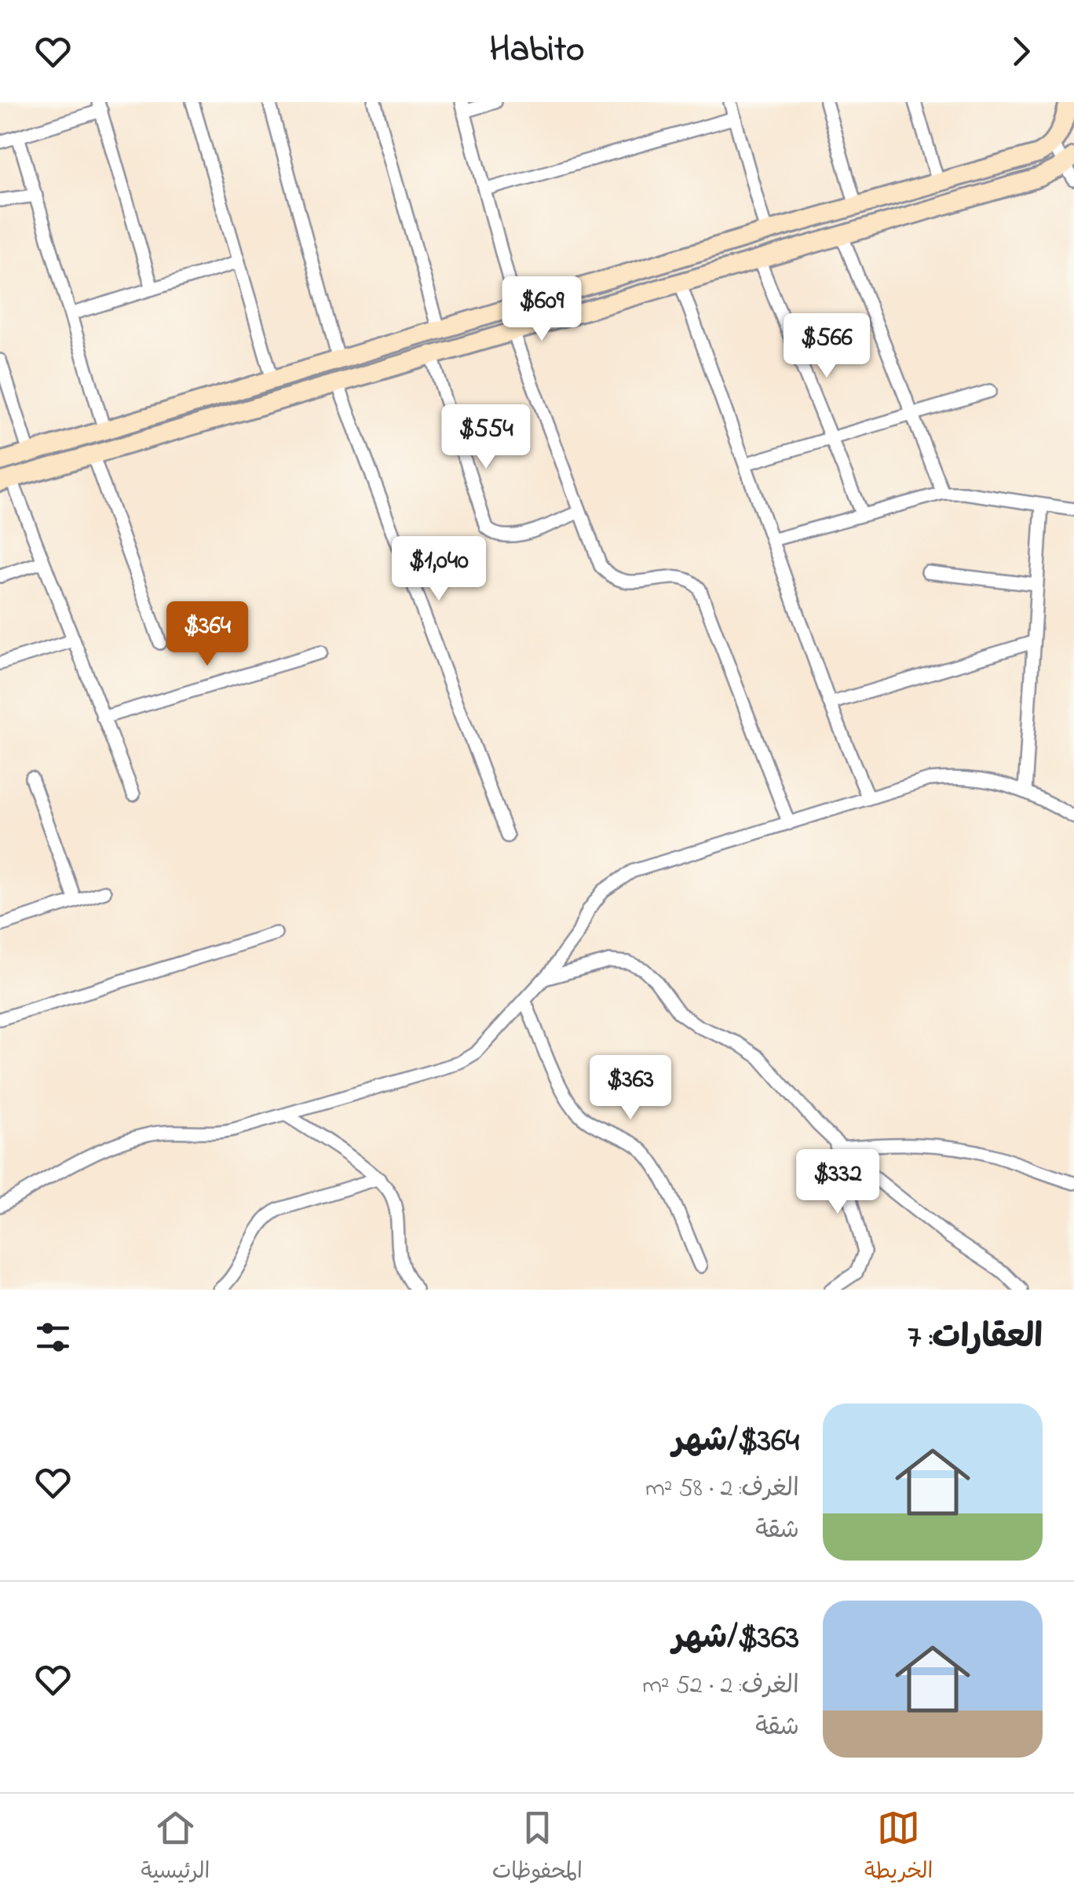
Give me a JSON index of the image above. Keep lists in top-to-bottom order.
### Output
{
  "page": {
    "header": "Habito",
    "price": [
      "$609",
      "$566",
      "$554",
      "$1,040",
      "$364",
      "$363",
      "$332"
    ],
    "heading": "العقارات: 7",
    "list": [
      {
        "name": "$364/شهر",
        "note": "الغرف: 2 · 58 m² · شقة"
      },
      {
        "name": "$363/شهر",
        "note": "الغرف: 2 · 52 m² · شقة"
      }
    ],
    "tabs": ["الخريطة", "المحفوظات", "الرئيسية"]
  }
}
